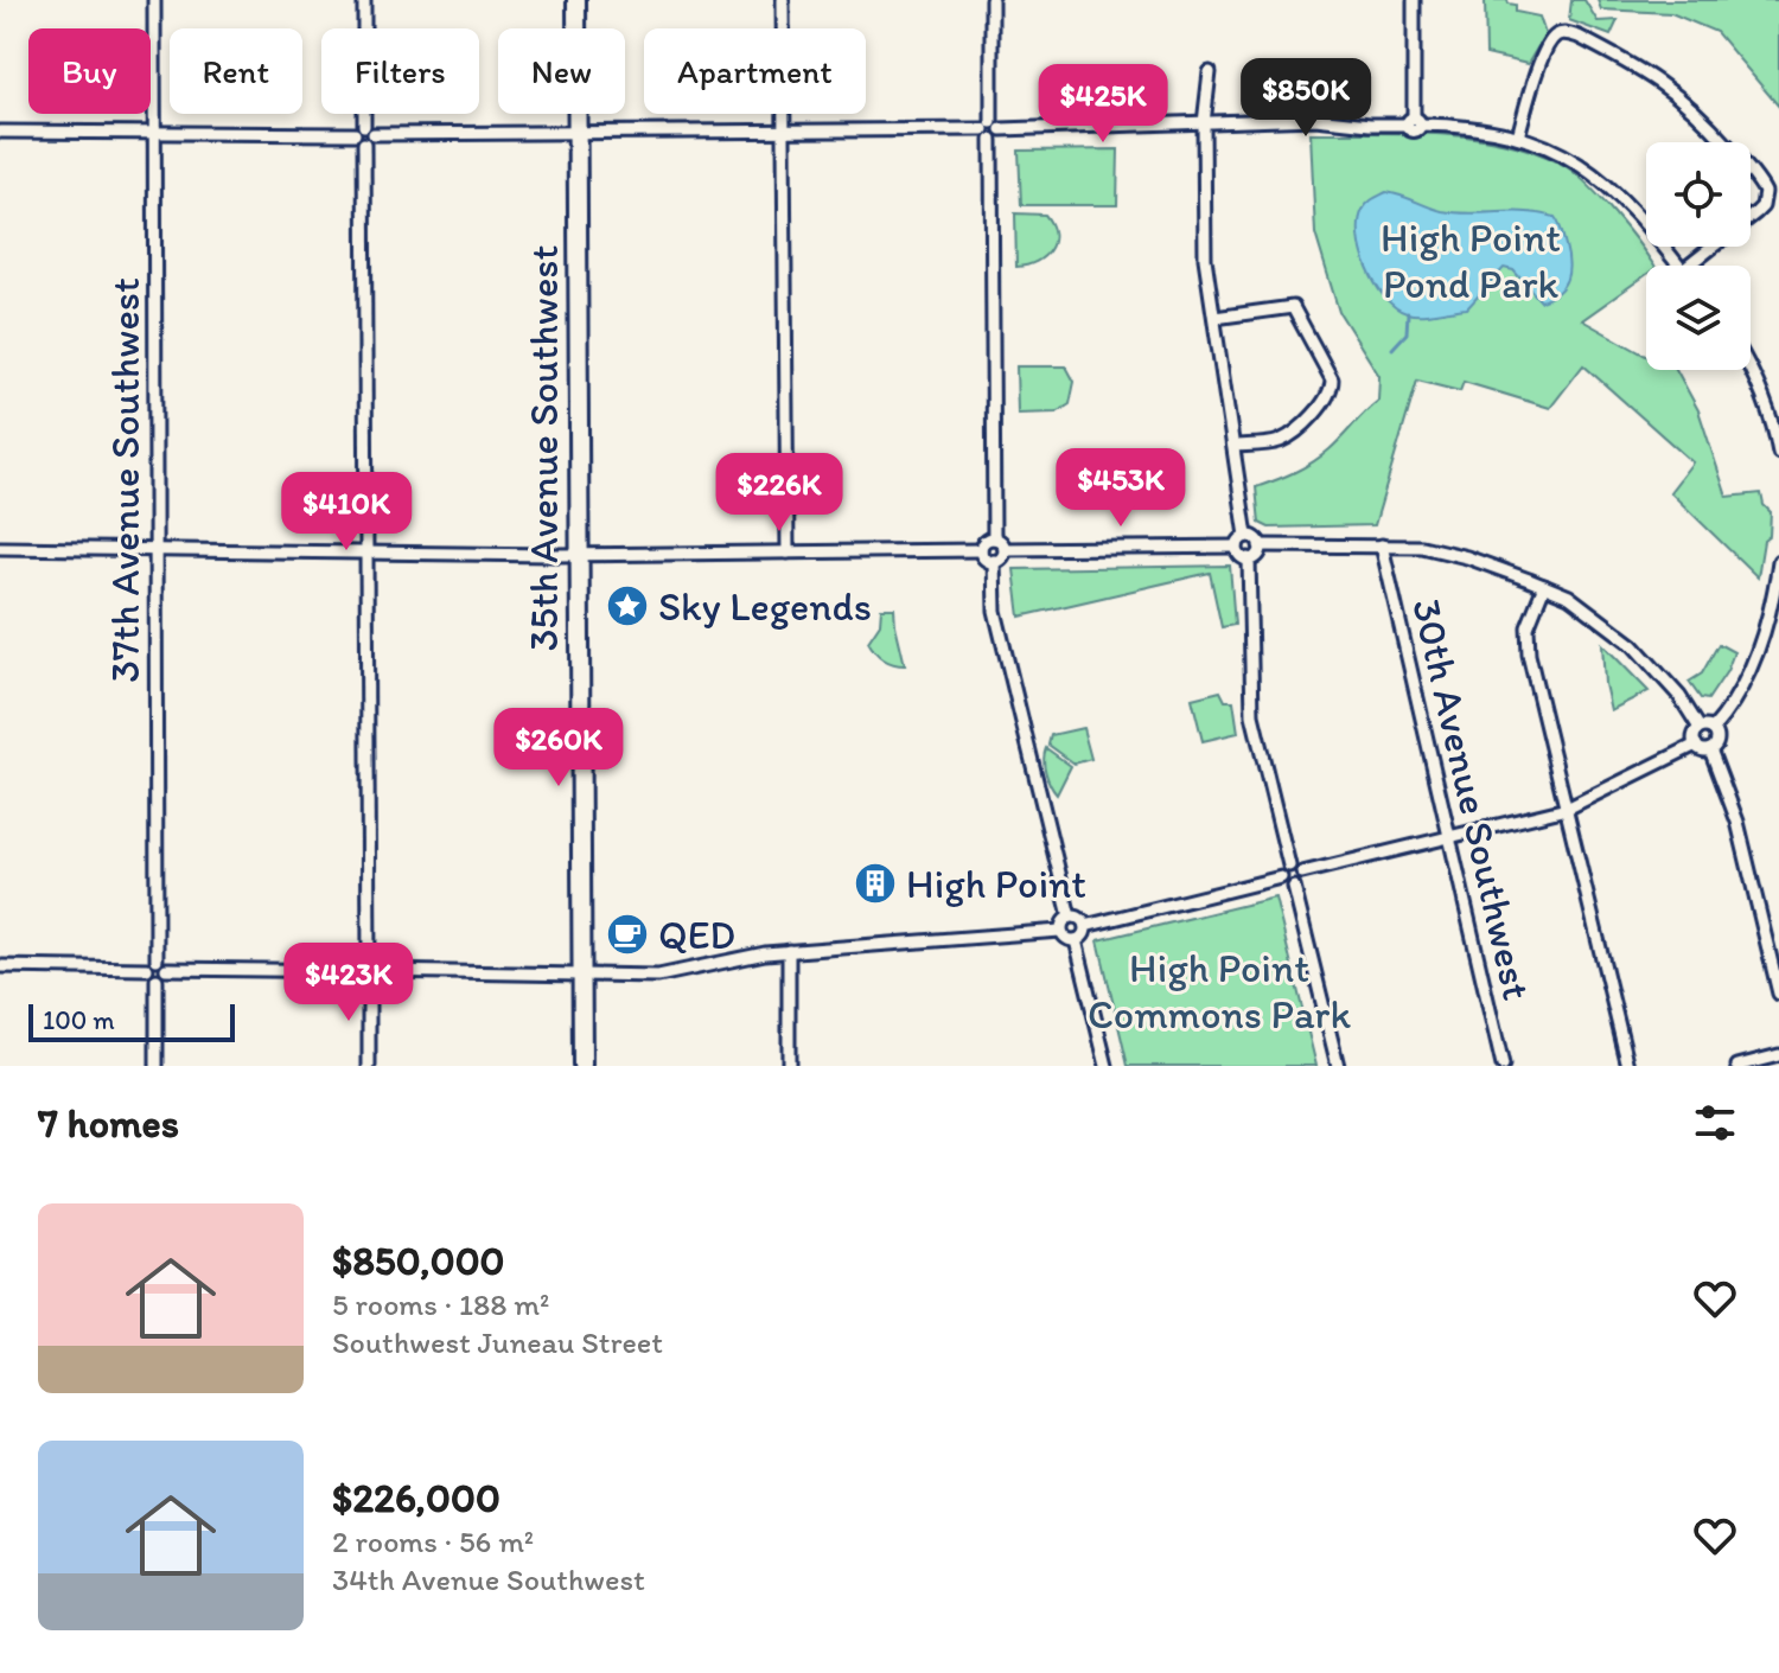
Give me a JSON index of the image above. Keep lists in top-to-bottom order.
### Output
{
  "streets": {
    "main road": ["35th Avenue Southwest"],
    "street": ["37th Avenue Southwest", "30th Avenue Southwest"]
  },
  "parks": ["High Point Pond Park", "High Point Commons Park"],
  "places": {
    "place": ["Sky Legends"],
    "building": ["High Point"],
    "cafe": ["QED"]
  },
  "scale_bar": "100 m",
  "page": {
    "chip": [
      "Buy",
      "Rent",
      "Filters",
      "New",
      "Apartment"
    ],
    "price": [
      "$850K",
      "$425K",
      "$453K",
      "$226K",
      "$410K",
      "$260K",
      "$423K"
    ],
    "scale": "100 m",
    "heading": "7 homes",
    "list": [
      {
        "name": "$850,000",
        "note": "5 rooms · 188 m² · Southwest Juneau Street"
      },
      {
        "name": "$226,000",
        "note": "2 rooms · 56 m² · 34th Avenue Southwest"
      }
    ]
  }
}
